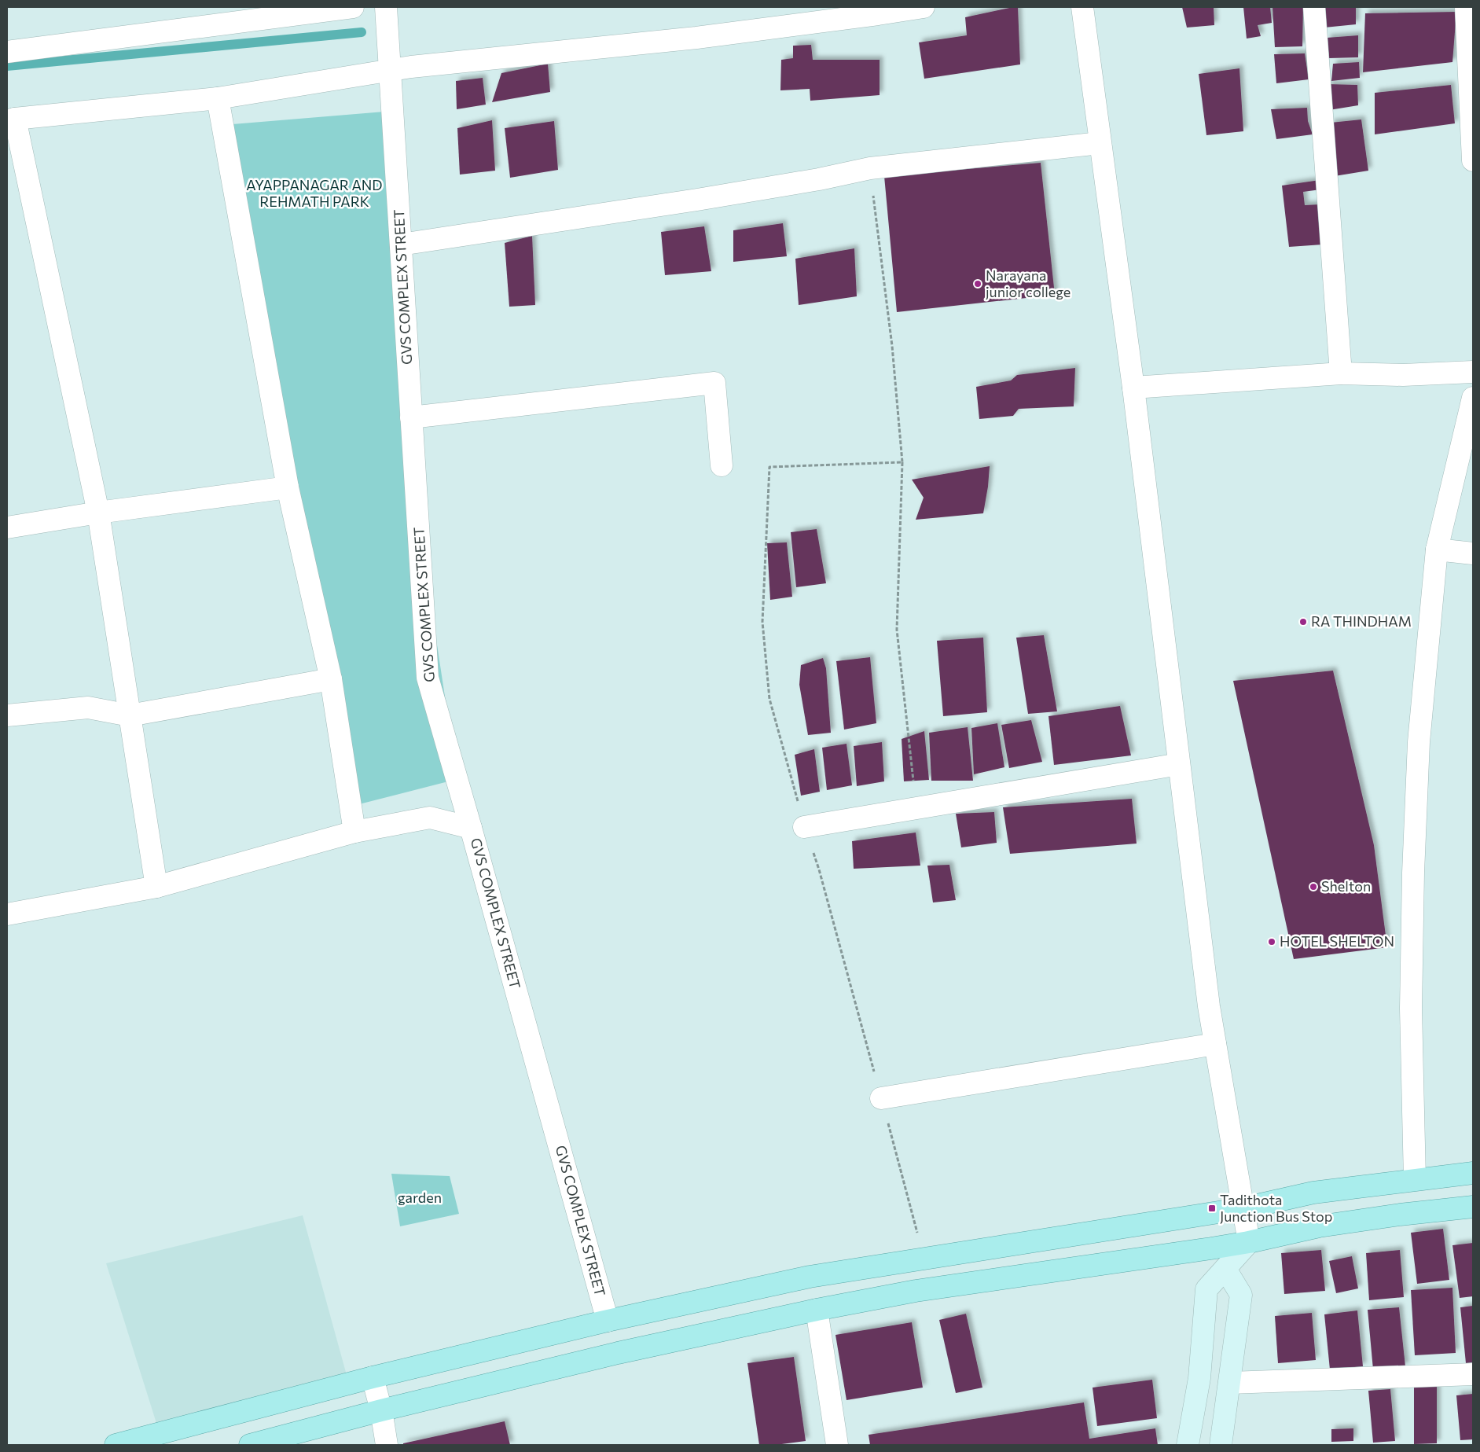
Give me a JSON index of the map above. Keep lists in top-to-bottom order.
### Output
{
  "streets": {
    "street": ["GVS COMPLEX STREET"]
  },
  "parks": ["AYAPPANAGAR AND REHMATH PARK", "garden"],
  "places": {
    "other": [
      "Narayana junior college",
      "RA THINDHAM",
      "Shelton",
      "HOTEL SHELTON"
    ],
    "transit": ["Tadithota Junction Bus Stop"]
  }
}
